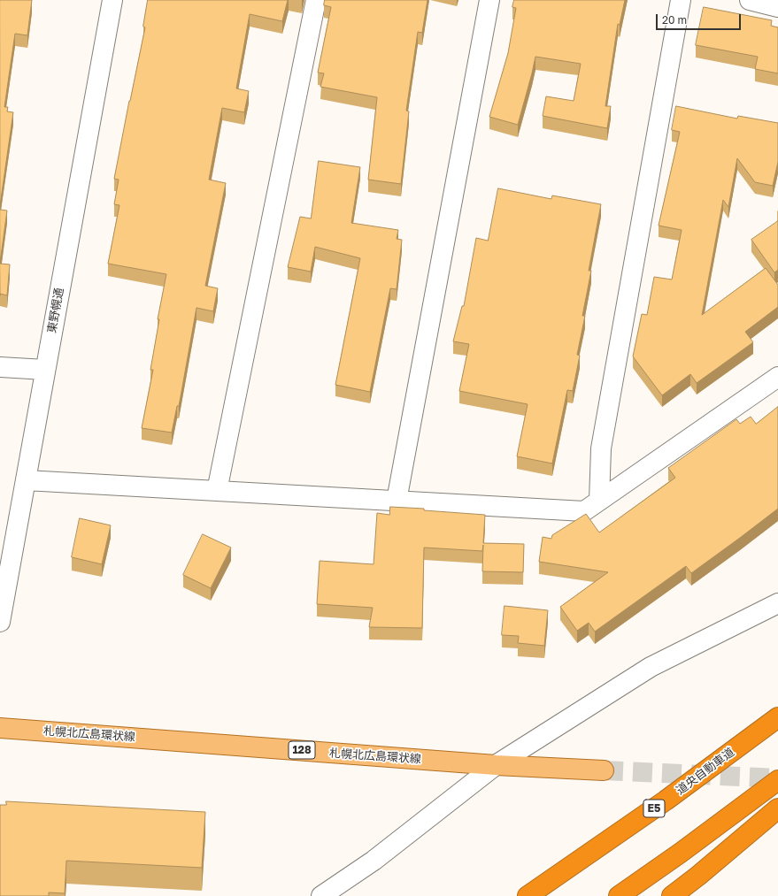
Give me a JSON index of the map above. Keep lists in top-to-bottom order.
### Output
{
  "streets": {
    "highway": ["道央自動車道", "E5"],
    "main road": ["札幌北広島環状線", "128"],
    "street": ["東野幌通"]
  },
  "scale_bar": "20 m"
}
